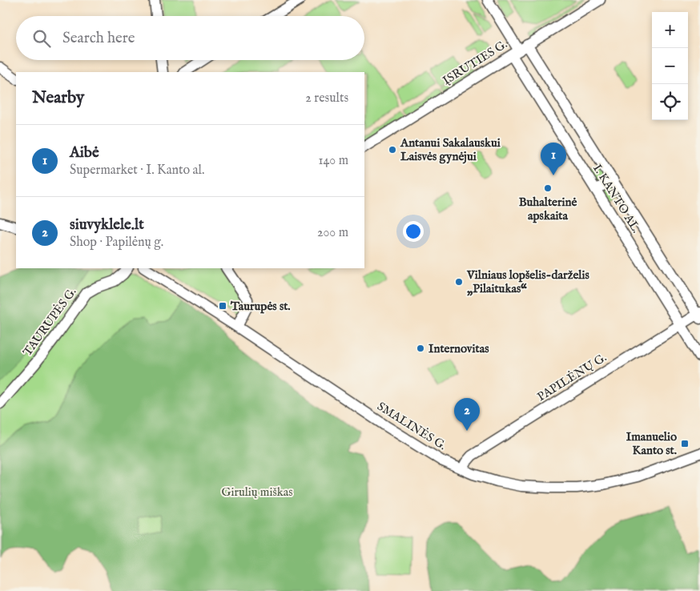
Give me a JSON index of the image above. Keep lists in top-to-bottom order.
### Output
{
  "streets": {
    "street": [
      "ĮSRUTIES G.",
      "I. KANTO AL.",
      "TAURUPĖS G.",
      "PAPILĖNŲ G.",
      "SMALINĖS G."
    ]
  },
  "crossings": [
    ["ĮSRUTIES G.", "I. KANTO AL."],
    ["I. KANTO AL.", "PAPILĖNŲ G."],
    ["PAPILĖNŲ G.", "SMALINĖS G."]
  ],
  "parks": ["Girulių miškas"],
  "places": {
    "other": [
      "Antanui Sakalauskui Laisvės gynėjui",
      "Buhalterinė apskaita",
      "Vilniaus lopšelis-darželis „Pilaitukas“",
      "Internovitas"
    ],
    "transit": ["Taurupės st.", "Imanuelio Kanto st."]
  },
  "page": {
    "map_buttons": ["+", "−"],
    "search": "Search here",
    "heading": ["Nearby", "2 results"],
    "list": [
      {
        "mark": "1",
        "name": "Aibė",
        "note": "Supermarket · I. Kanto al.",
        "value": "140 m"
      },
      {
        "mark": "2",
        "name": "siuvyklele.lt",
        "note": "Shop · Papilėnų g.",
        "value": "200 m"
      }
    ],
    "pins": ["1", "2"]
  }
}
